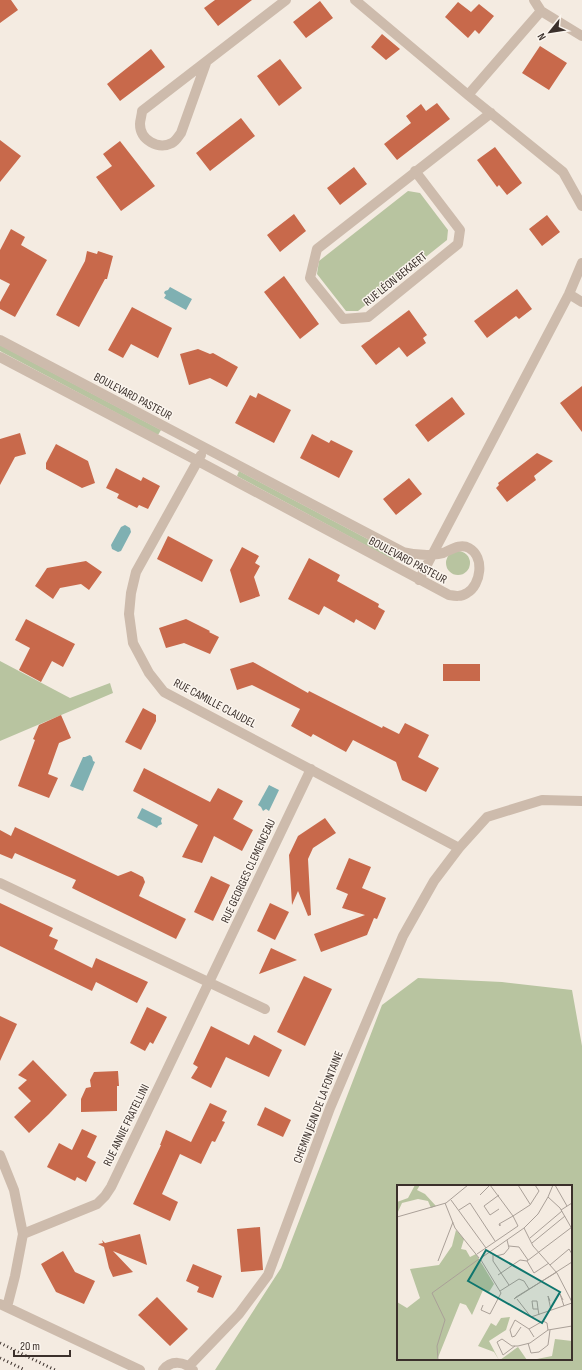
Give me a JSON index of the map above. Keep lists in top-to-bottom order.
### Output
{
  "streets": {
    "street": [
      "RUE LÉON BEKAERT",
      "BOULEVARD PASTEUR",
      "RUE CAMILLE CLAUDEL",
      "RUE GEORGES CLEMENCEAU",
      "CHEMIN JEAN DE LA FONTAINE",
      "RUE ANNIE FRATELLINI"
    ]
  },
  "crossings": [
    ["BOULEVARD PASTEUR", "RUE CAMILLE CLAUDEL"],
    ["RUE CAMILLE CLAUDEL", "RUE GEORGES CLEMENCEAU"],
    ["RUE CAMILLE CLAUDEL", "CHEMIN JEAN DE LA FONTAINE"],
    ["RUE GEORGES CLEMENCEAU", "RUE ANNIE FRATELLINI"]
  ],
  "scale_bar": "20 m",
  "north": "bottom left"
}
